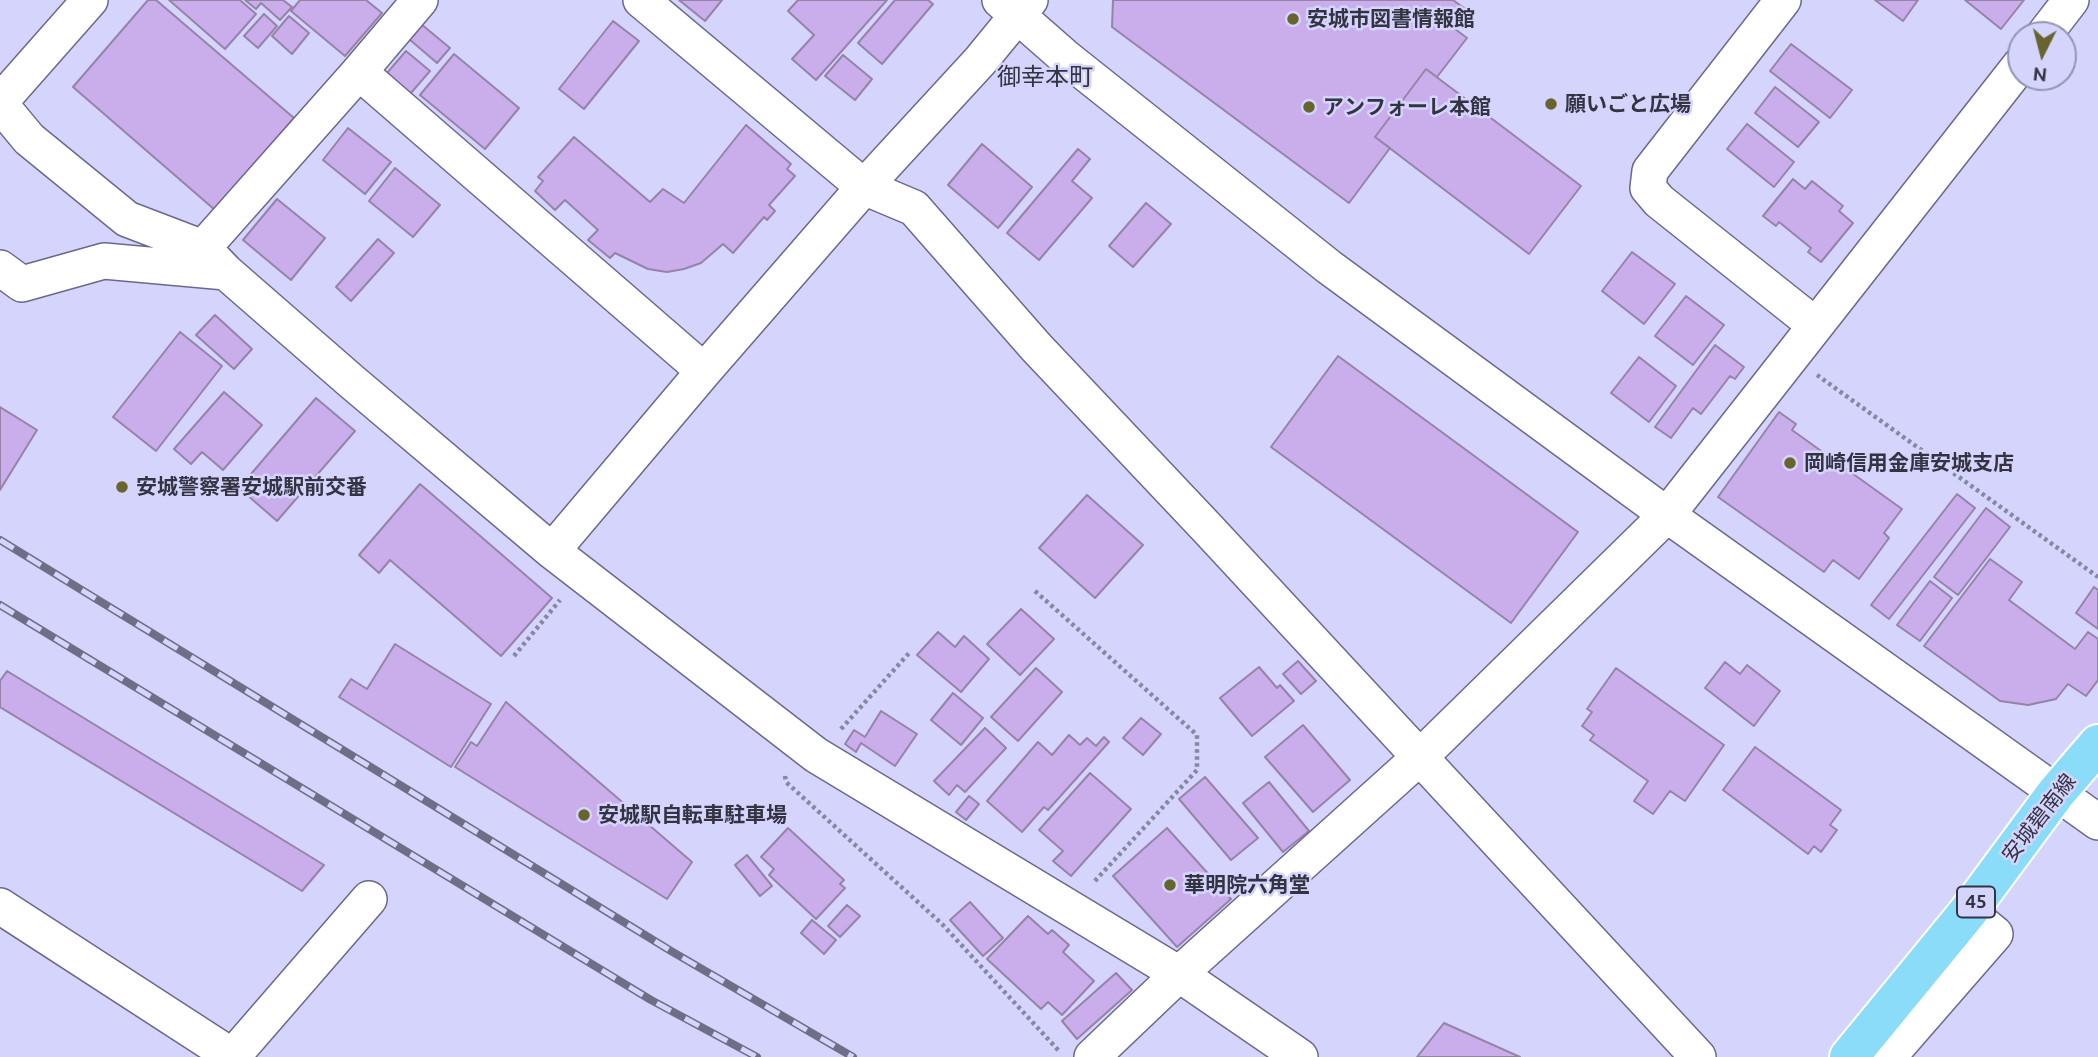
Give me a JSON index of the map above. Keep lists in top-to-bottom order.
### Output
{
  "streets": {
    "main road": ["安城碧南線", "45"]
  },
  "districts": ["御幸本町"],
  "places": [
    "安城市図書情報館",
    "願いごと広場",
    "アンフォーレ本館",
    "岡崎信用金庫安城支店",
    "安城警察署安城駅前交番",
    "安城駅自転車駐車場",
    "華明院六角堂"
  ],
  "north": "bottom"
}
